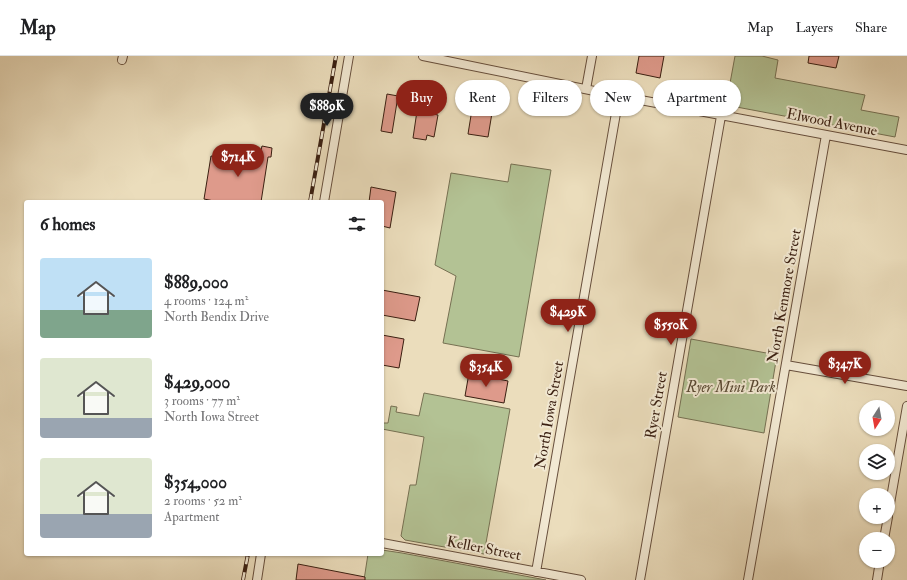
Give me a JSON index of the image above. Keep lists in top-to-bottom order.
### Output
{
  "streets": {
    "street": [
      "Elwood Avenue",
      "North Kenmore Street",
      "Ryer Street",
      "North Iowa Street",
      "Keller Street"
    ]
  },
  "crossings": [
    ["Elwood Avenue", "North Kenmore Street"],
    ["Elwood Avenue", "Ryer Street"],
    ["North Iowa Street", "Keller Street"]
  ],
  "parks": ["Ryer Mini Park"],
  "north": "bottom",
  "page": {
    "header": "Map",
    "nav": ["Map", "Layers", "Share"],
    "chip": [
      "Buy",
      "Rent",
      "Filters",
      "New",
      "Apartment"
    ],
    "price": [
      "$889K",
      "$714K",
      "$429K",
      "$550K",
      "$347K",
      "$354K"
    ],
    "heading": "6 homes",
    "list": [
      {
        "name": "$889,000",
        "note": "4 rooms · 124 m² · North Bendix Drive"
      },
      {
        "name": "$429,000",
        "note": "3 rooms · 77 m² · North Iowa Street"
      },
      {
        "name": "$354,000",
        "note": "2 rooms · 52 m² · Apartment"
      }
    ],
    "map_buttons": ["+", "−"]
  }
}
